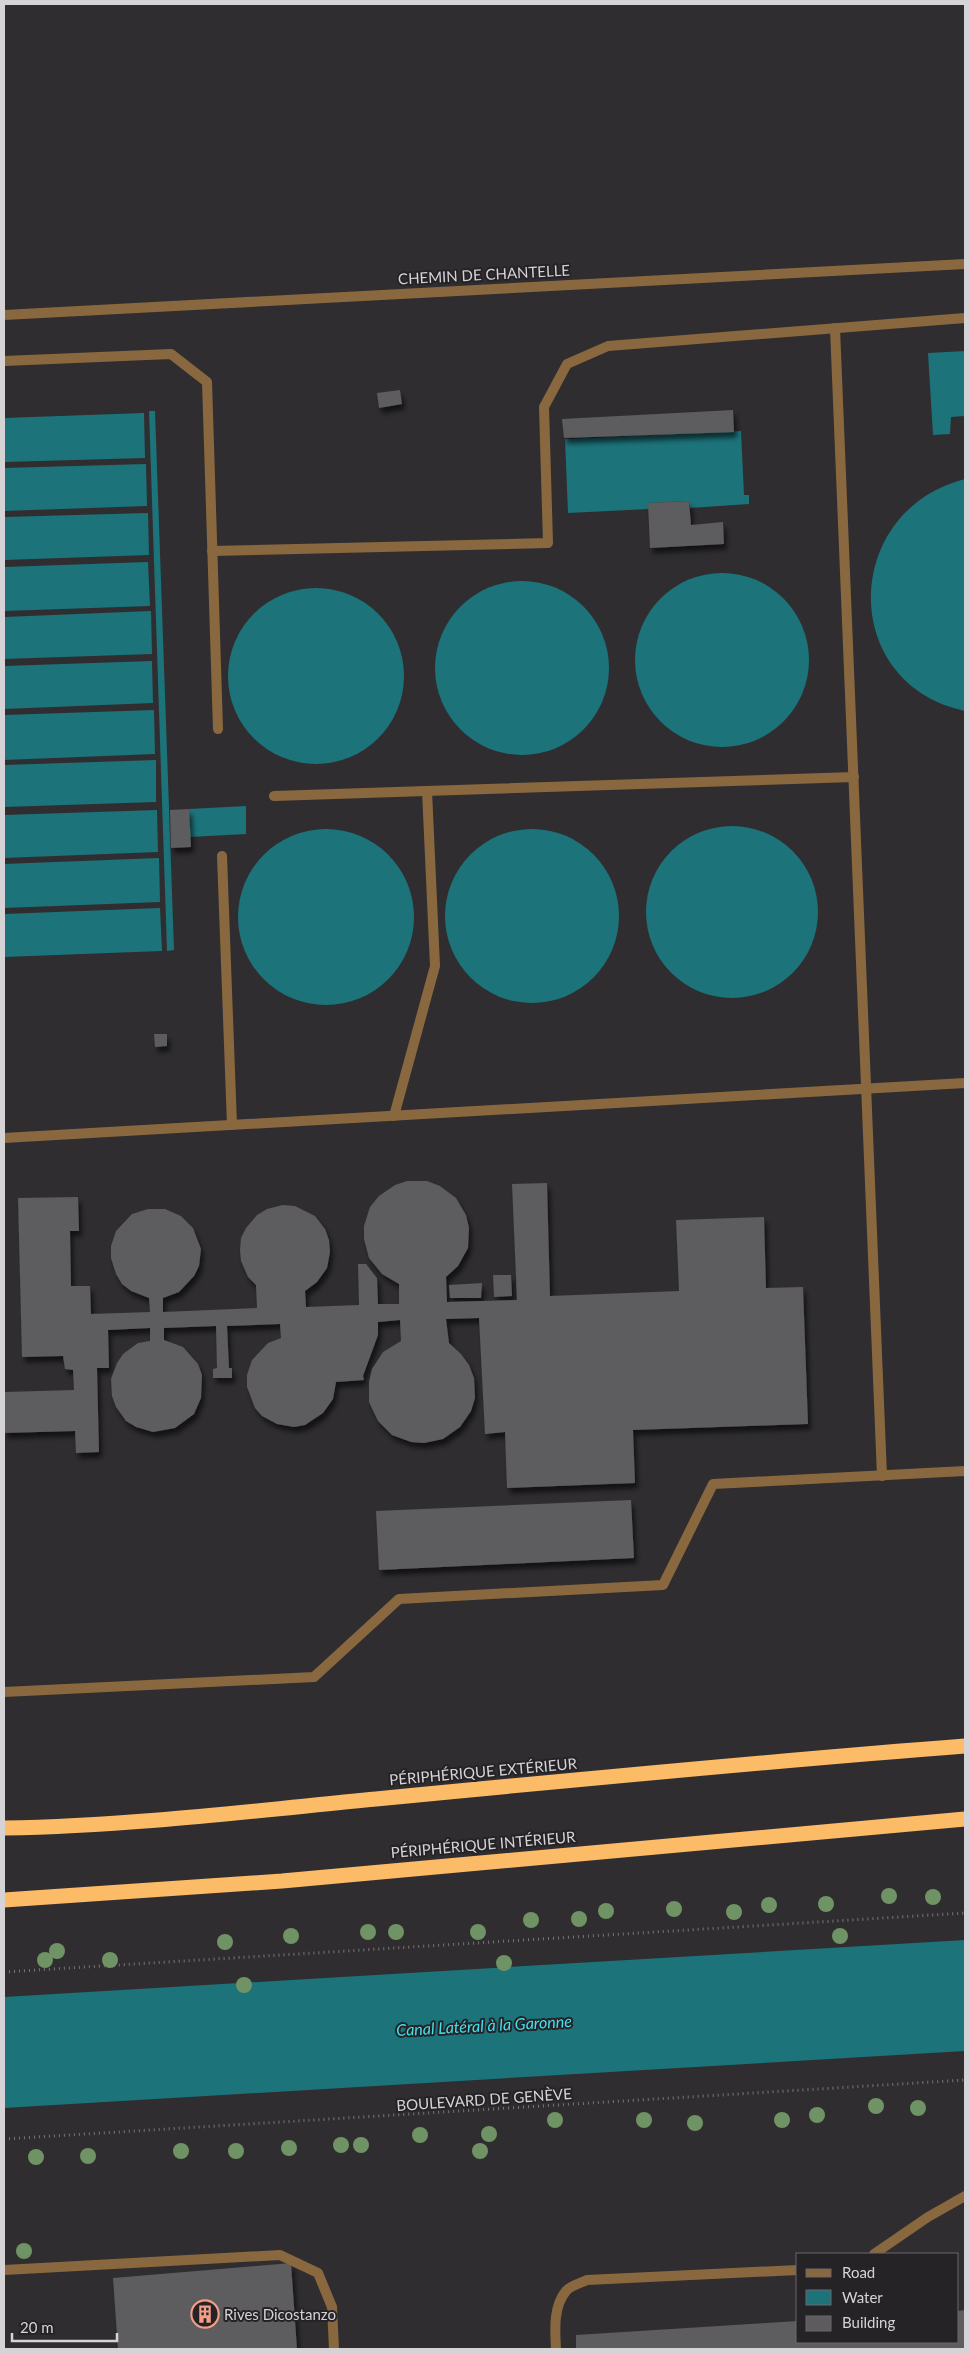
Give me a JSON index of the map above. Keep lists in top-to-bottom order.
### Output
{
  "streets": {
    "highway": ["PÉRIPHÉRIQUE EXTÉRIEUR", "PÉRIPHÉRIQUE INTÉRIEUR"],
    "street": ["CHEMIN DE CHANTELLE"],
    "path": ["BOULEVARD DE GENÈVE"]
  },
  "water": ["Canal Latéral à la Garonne"],
  "places": {
    "building": ["Rives Dicostanzo"]
  },
  "legend": ["Road", "Water", "Building"],
  "scale_bar": "20 m"
}
